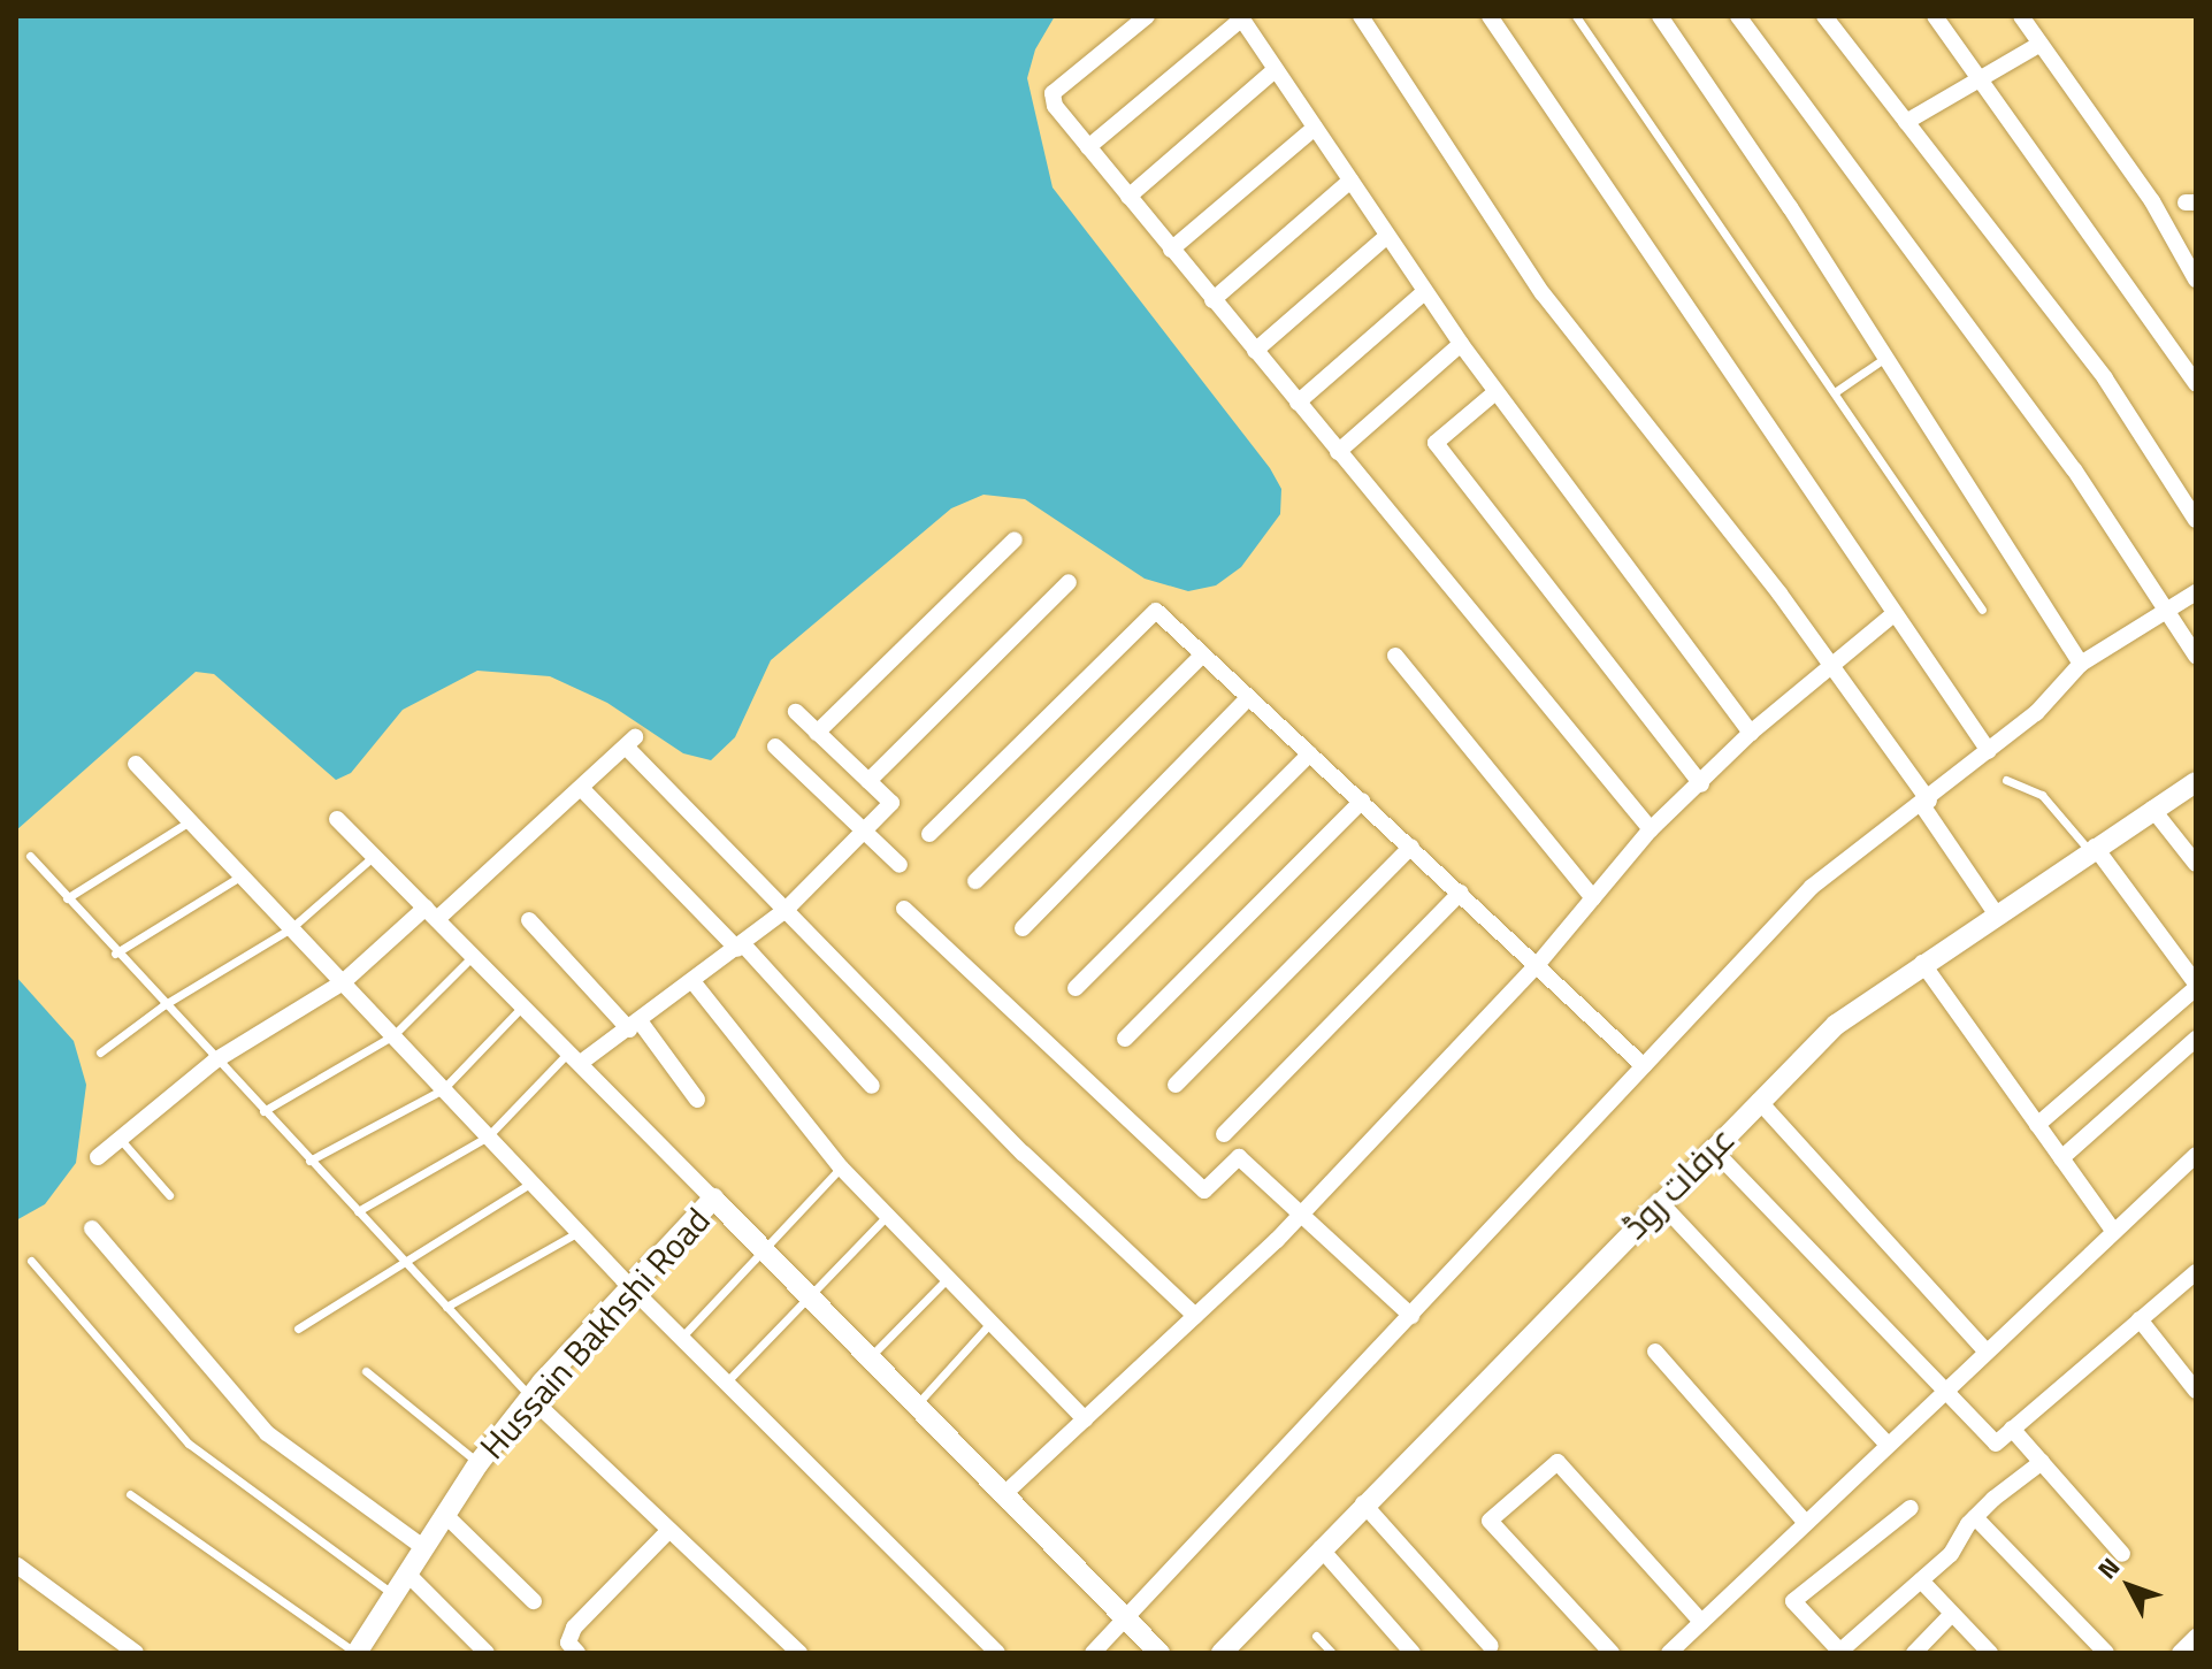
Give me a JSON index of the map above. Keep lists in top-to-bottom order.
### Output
{
  "streets": {
    "street": ["عرفات روڈ", "Hussain Bakhshi Road"]
  },
  "north": "top left"
}
